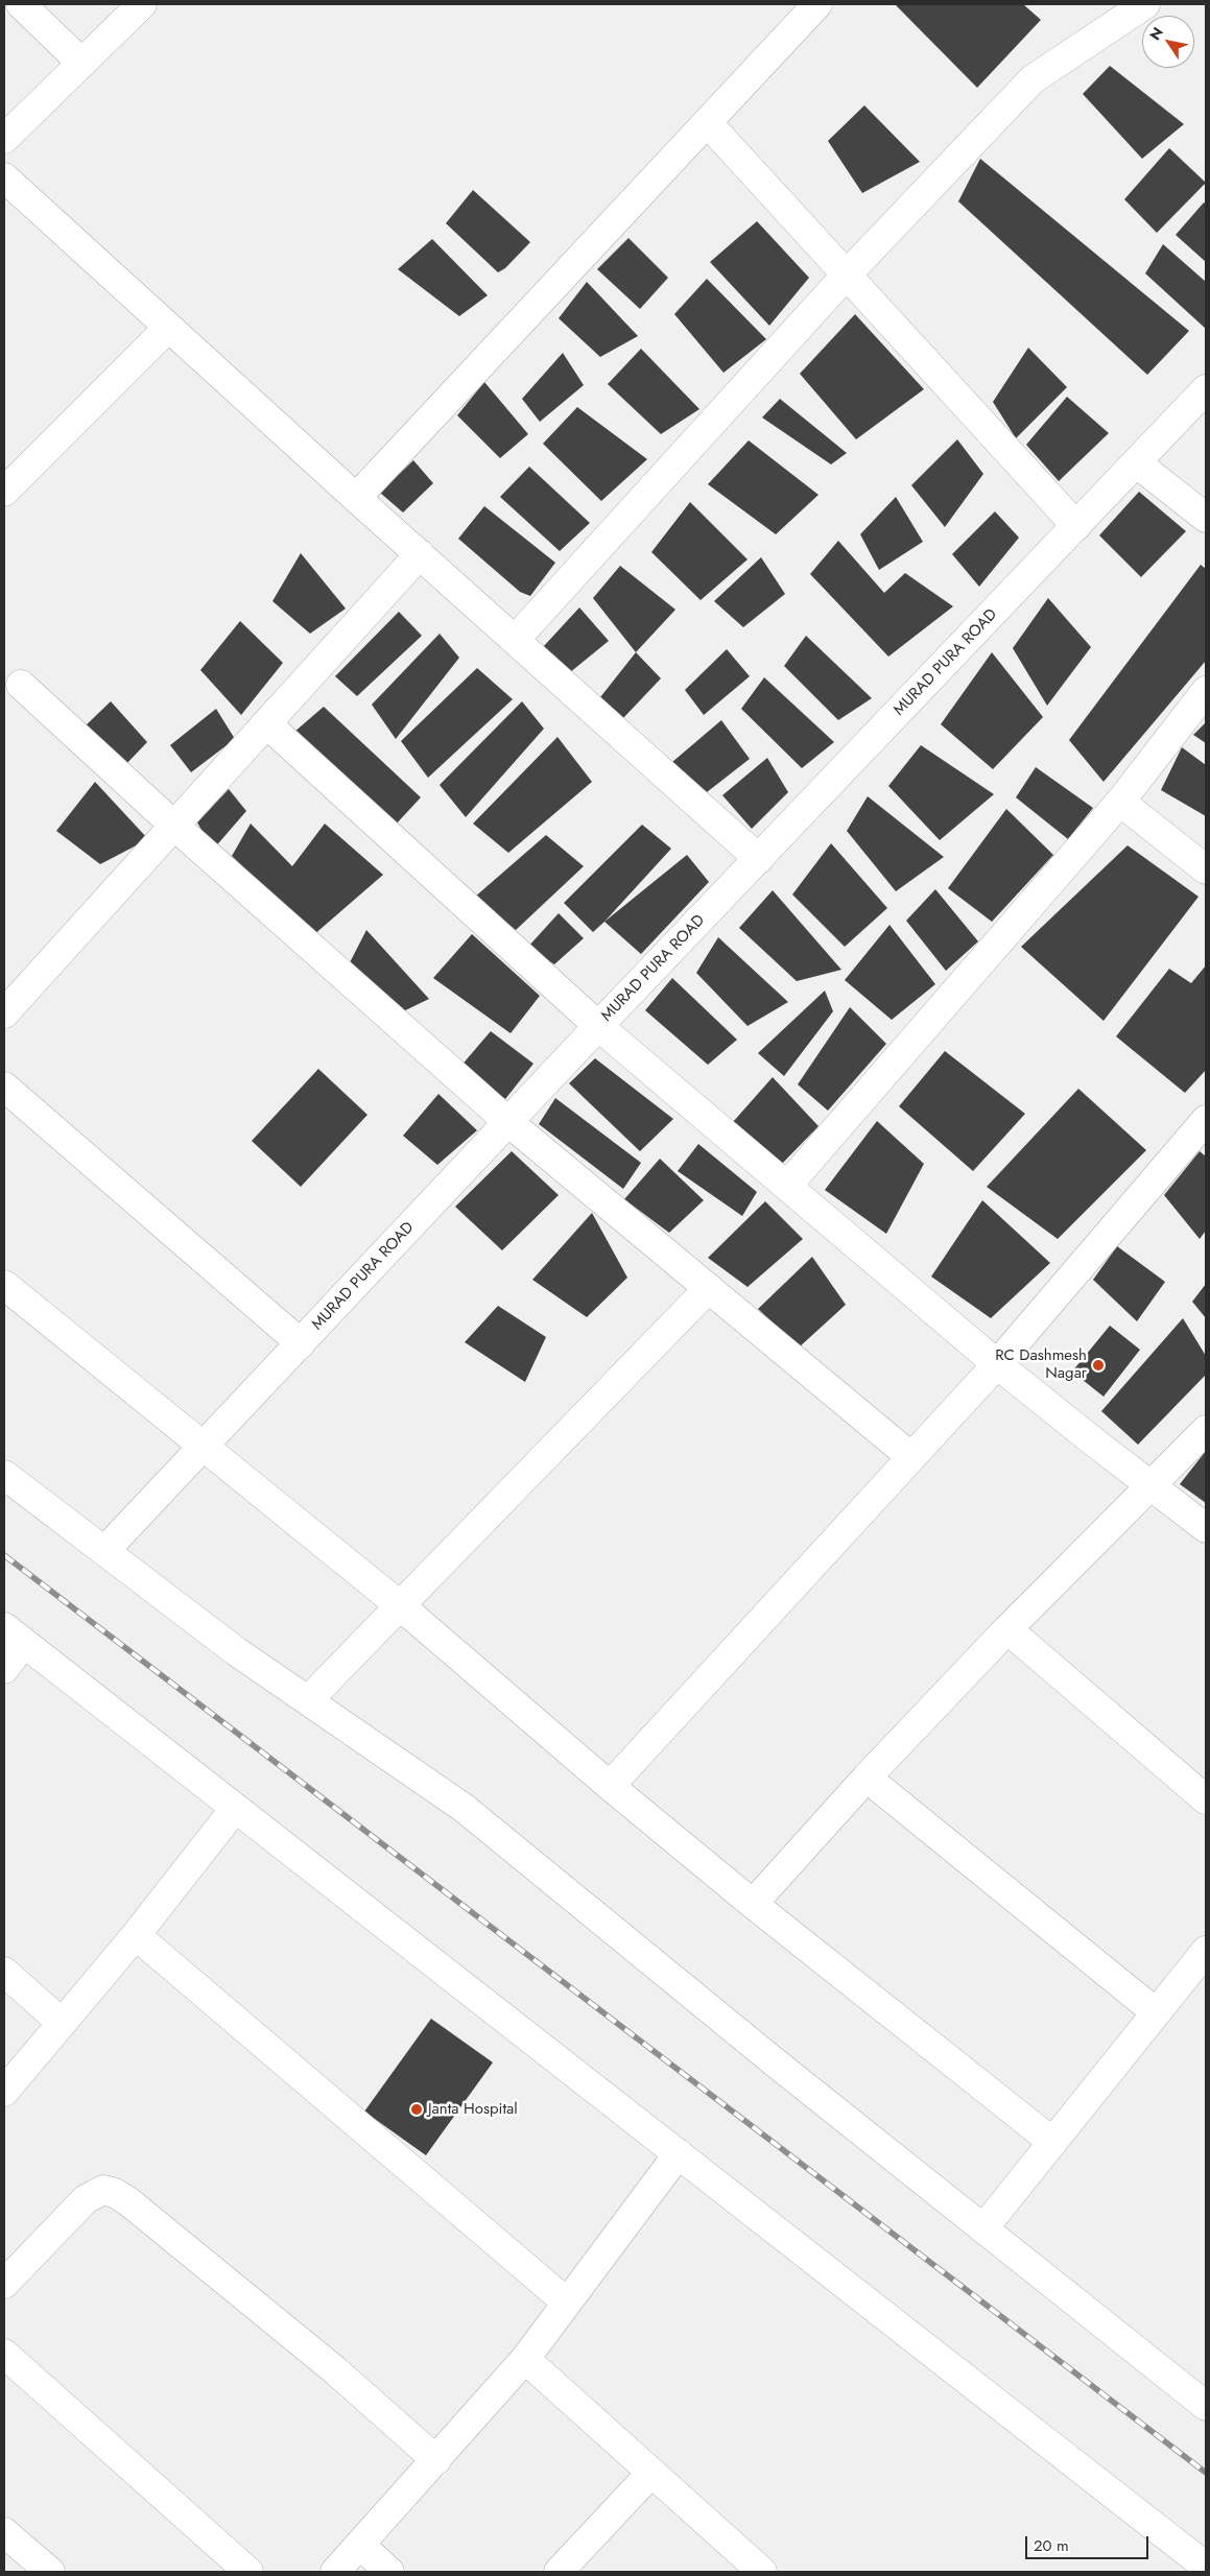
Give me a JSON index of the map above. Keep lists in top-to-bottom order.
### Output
{
  "streets": {
    "street": ["MURAD PURA ROAD"]
  },
  "places": ["RC Dashmesh Nagar", "Janta Hospital"],
  "scale_bar": "20 m",
  "north": "top left"
}
